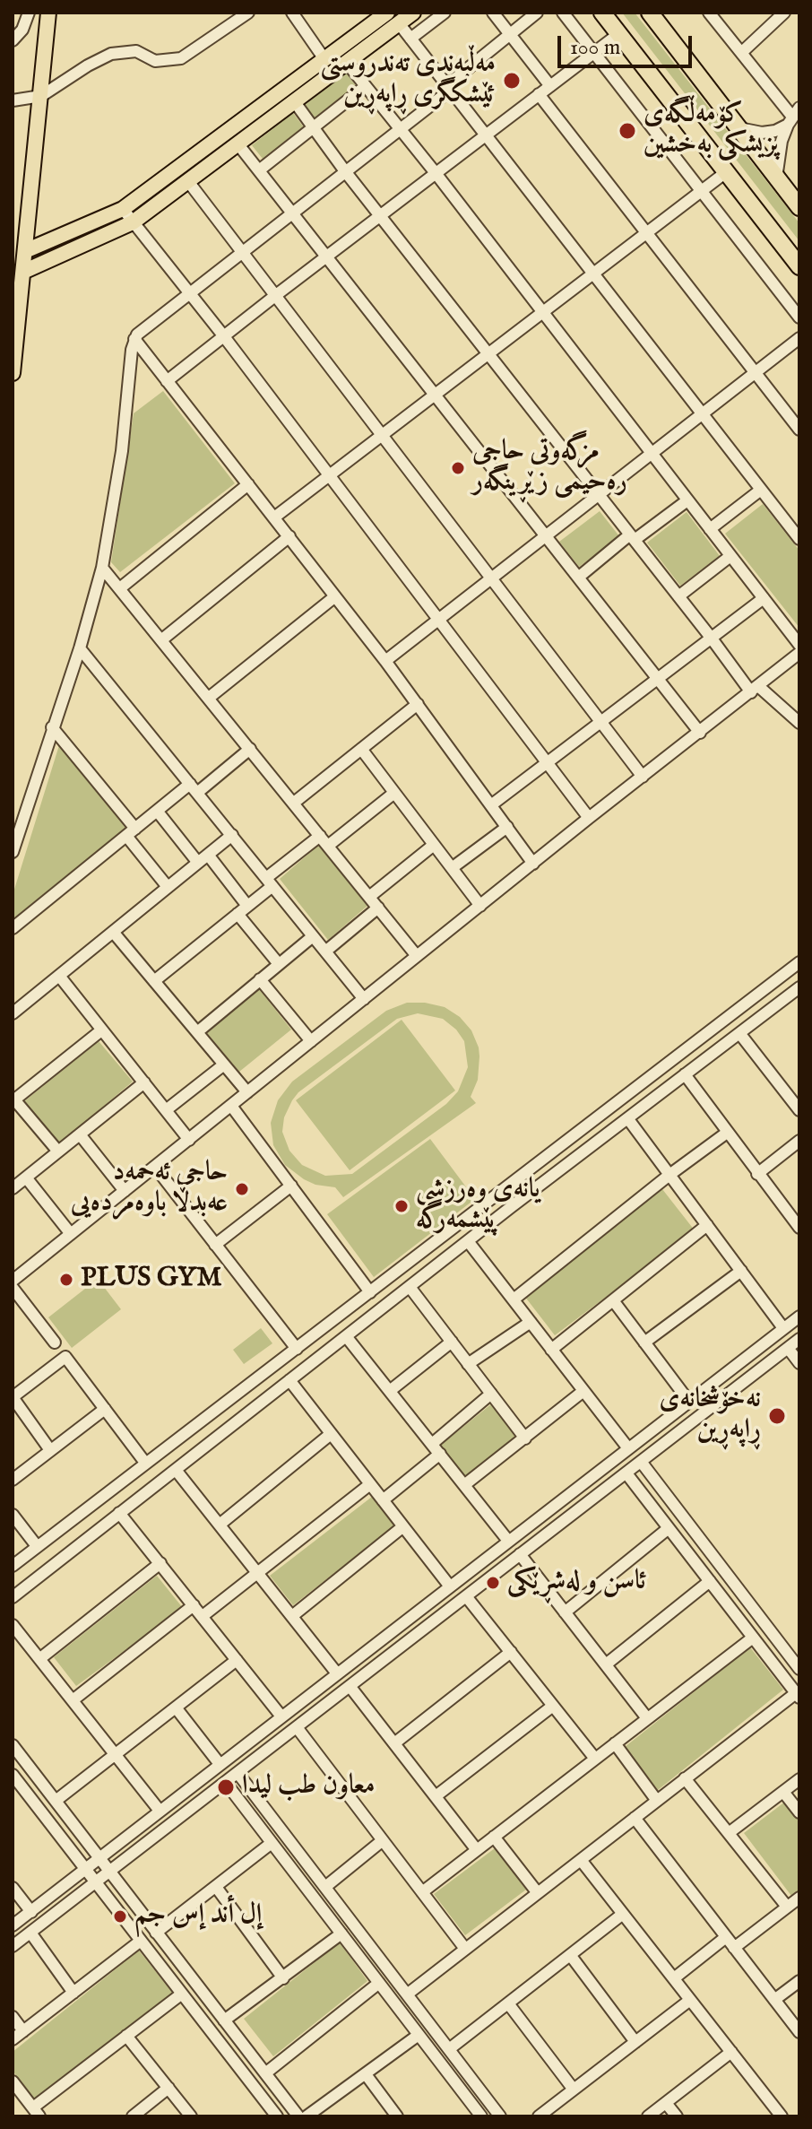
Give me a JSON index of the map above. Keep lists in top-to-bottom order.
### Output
{
  "places": [
    "مەڵبەندی تەندروستی ئێشکگری ڕاپەڕین",
    "کۆمەڵگەی پزیشکی بەخشین",
    "مزگەوتی حاجی رەحیمی زێڕینگەر",
    "حاجی ئەحمەد عەبدڵا باوەمردەیی",
    "یانەی وەرزشی پێشمەرگە",
    "PLUS GYM",
    "نەخۆشخانەی ڕاپەڕین",
    "ئاسن و لەشڕێکی",
    "معاون طب لیدا",
    "إل أند إس جم"
  ],
  "scale_bar": "100 m"
}
